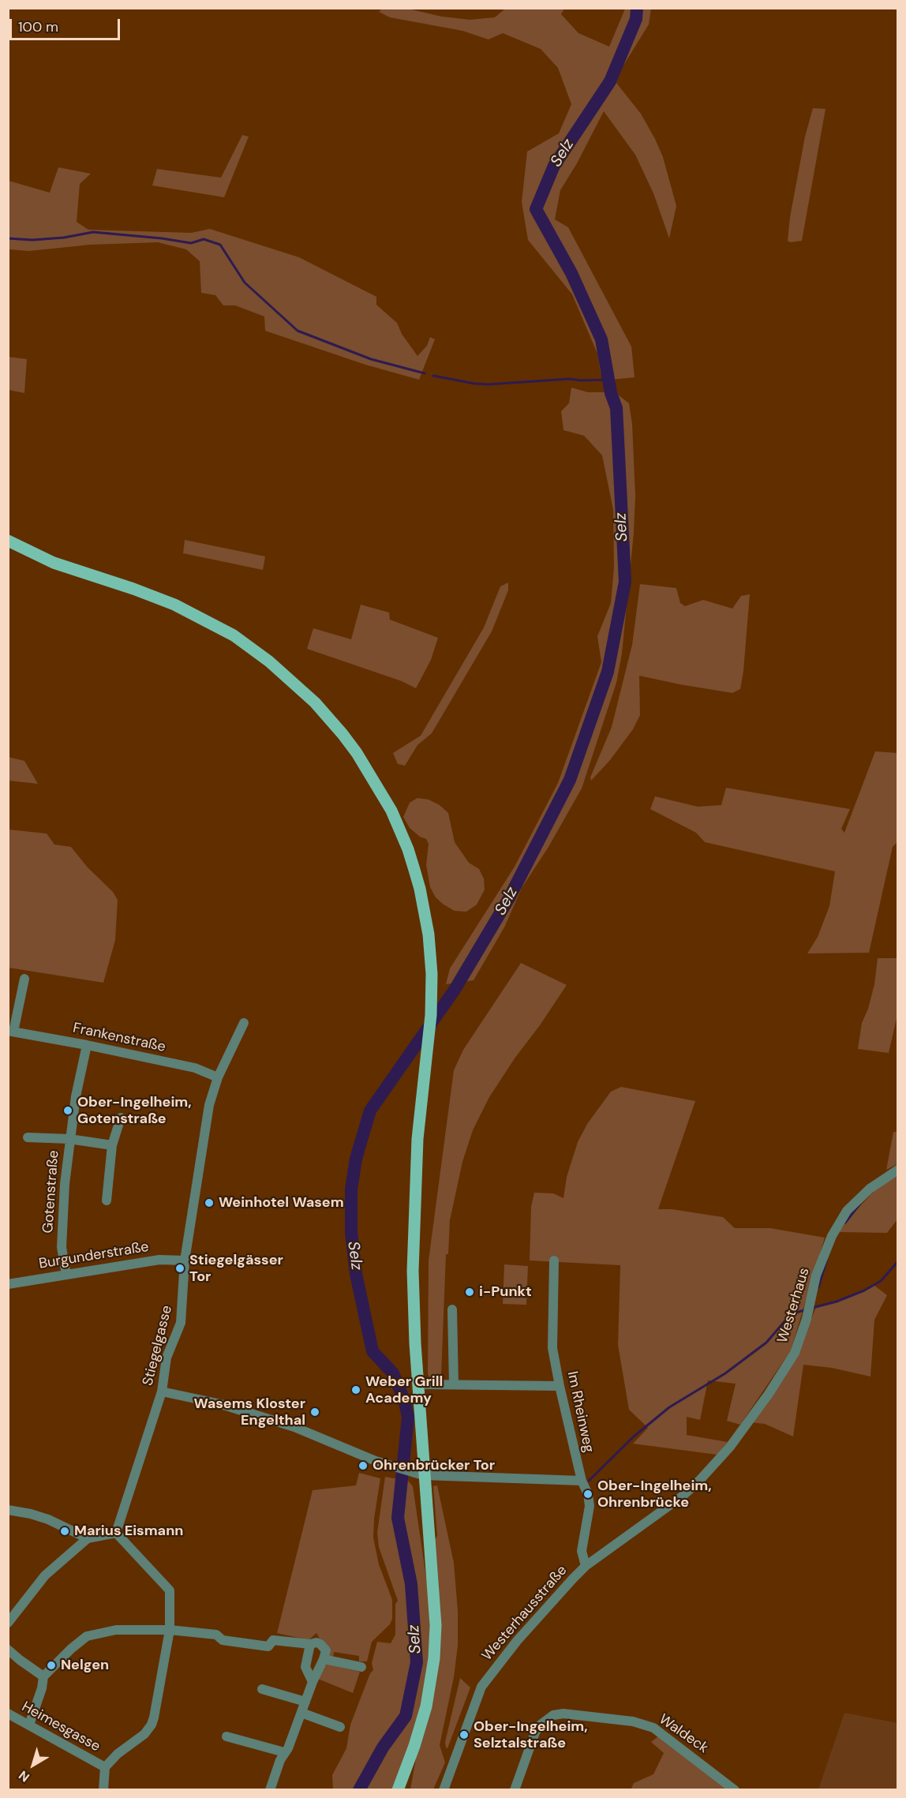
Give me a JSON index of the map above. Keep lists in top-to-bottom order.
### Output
{
  "streets": {
    "street": [
      "Frankenstraße",
      "Gotenstraße",
      "Burgunderstraße",
      "Westerhaus",
      "Stiegelgasse",
      "Im Rheinweg",
      "Westerhausstraße",
      "Heimesgasse",
      "Waldeck"
    ]
  },
  "crossings": [
    ["Frankenstraße", "Gotenstraße"],
    ["Frankenstraße", "Stiegelgasse"],
    ["Gotenstraße", "Burgunderstraße"],
    ["Burgunderstraße", "Stiegelgasse"],
    ["Westerhaus", "Westerhausstraße"],
    ["Im Rheinweg", "Westerhausstraße"]
  ],
  "water": ["Selz"],
  "places": [
    "Ober-Ingelheim, Gotenstraße",
    "Weinhotel Wasem",
    "Stiegelgässer Tor",
    "i-Punkt",
    "Weber Grill Academy",
    "Wasems Kloster Engelthal",
    "Ohrenbrücker Tor",
    "Ober-Ingelheim, Ohrenbrücke",
    "Marius Eismann",
    "Nelgen",
    "Ober-Ingelheim, Selztalstraße"
  ],
  "scale_bar": "100 m",
  "north": "bottom left"
}
